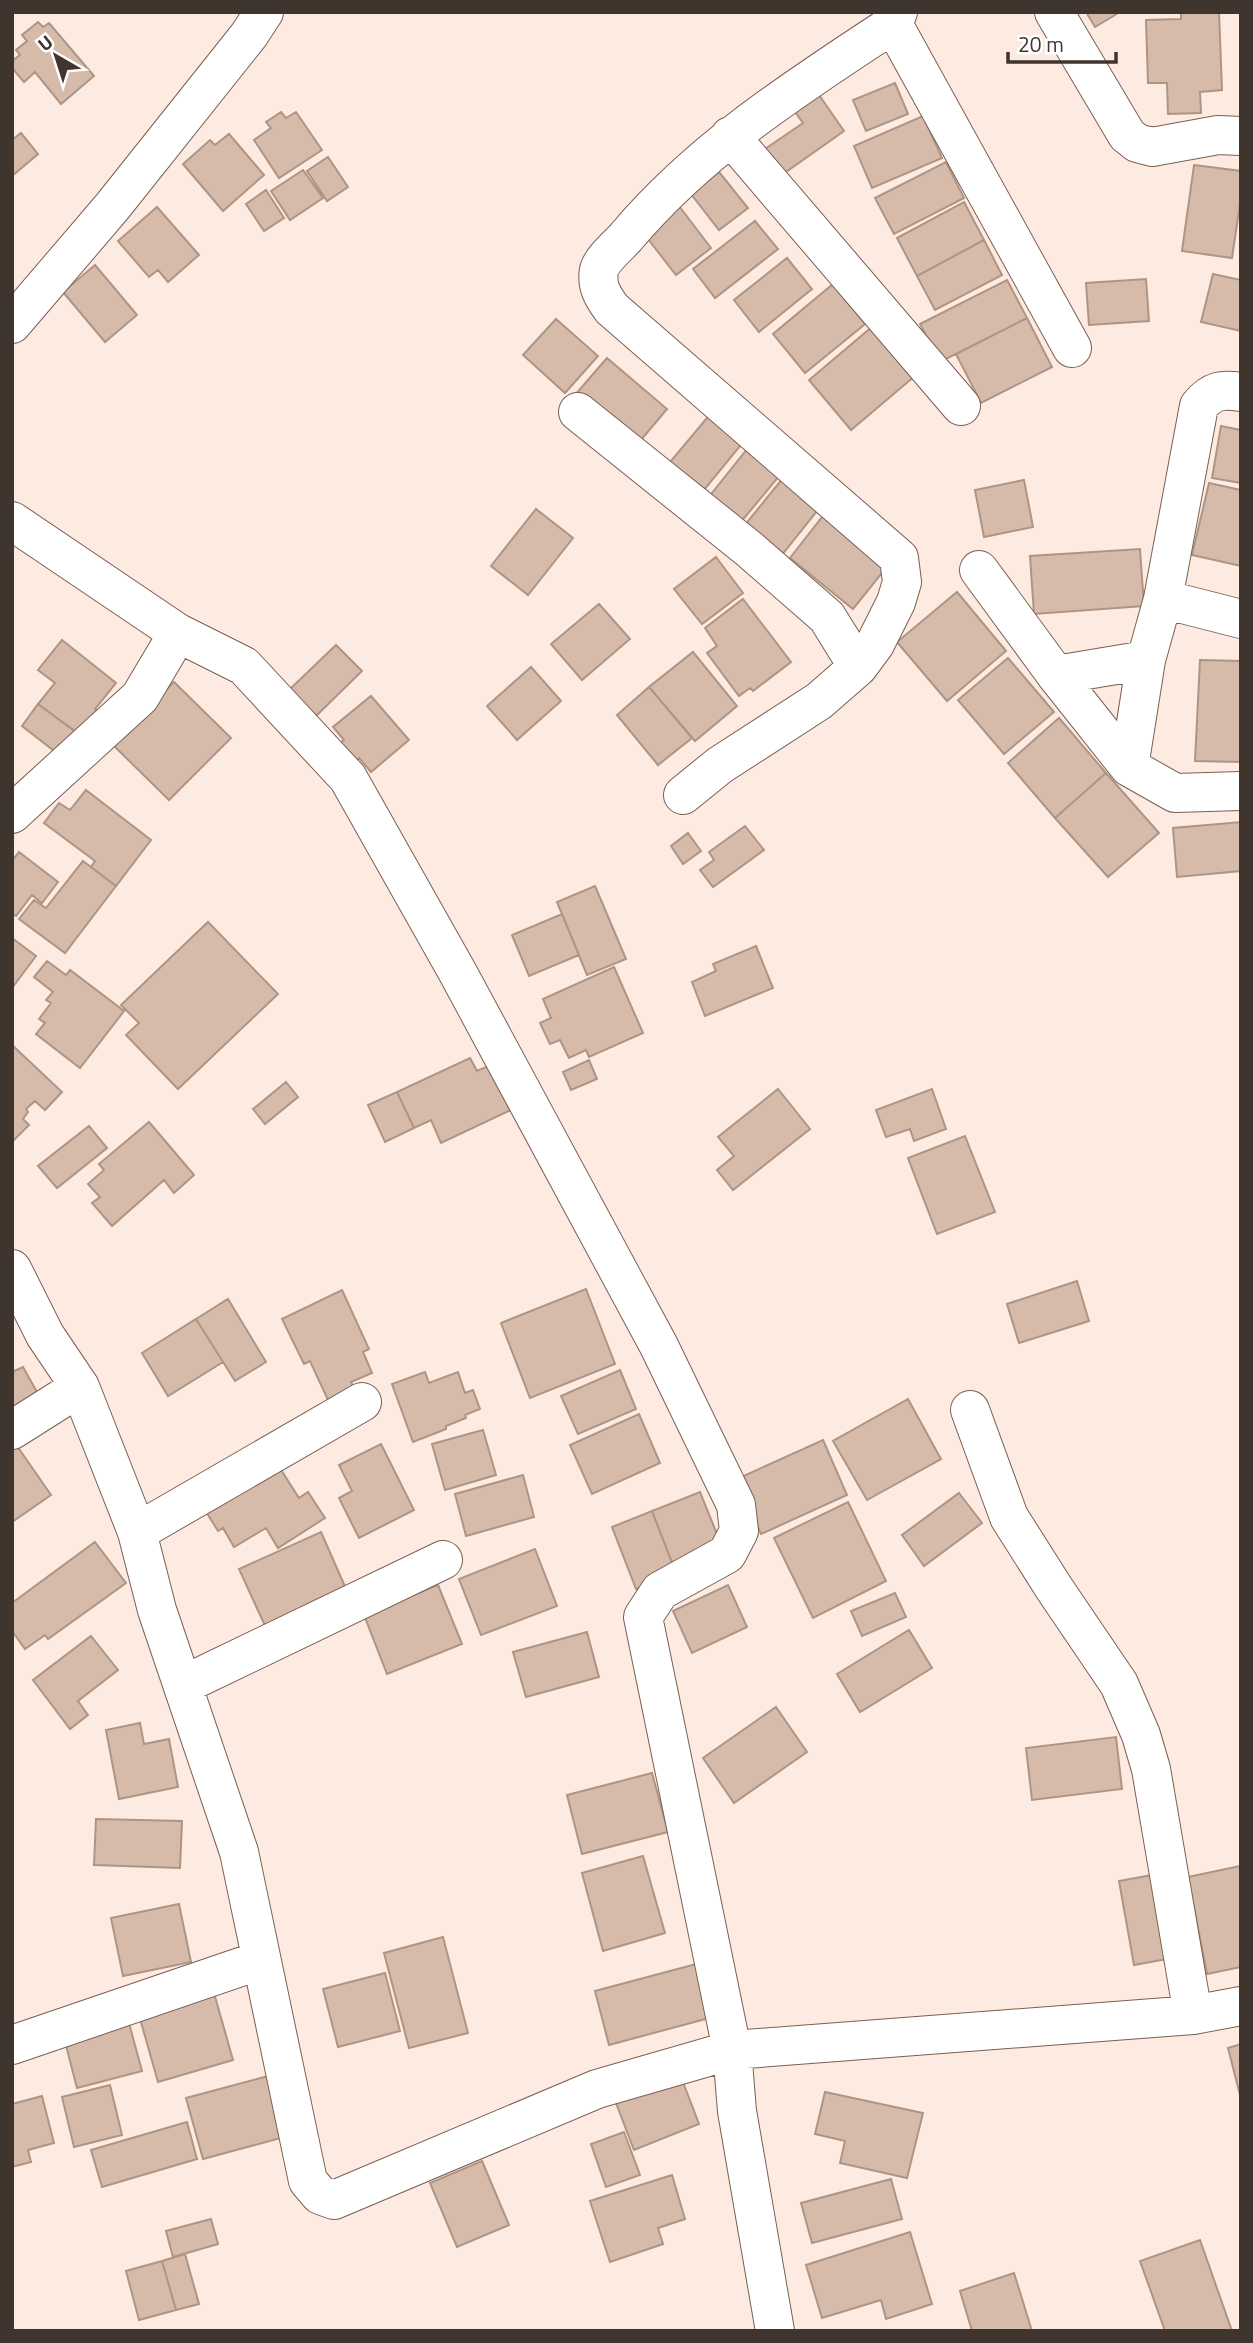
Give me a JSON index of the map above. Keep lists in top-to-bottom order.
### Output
{
  "scale_bar": "20 m",
  "north": "top left"
}
